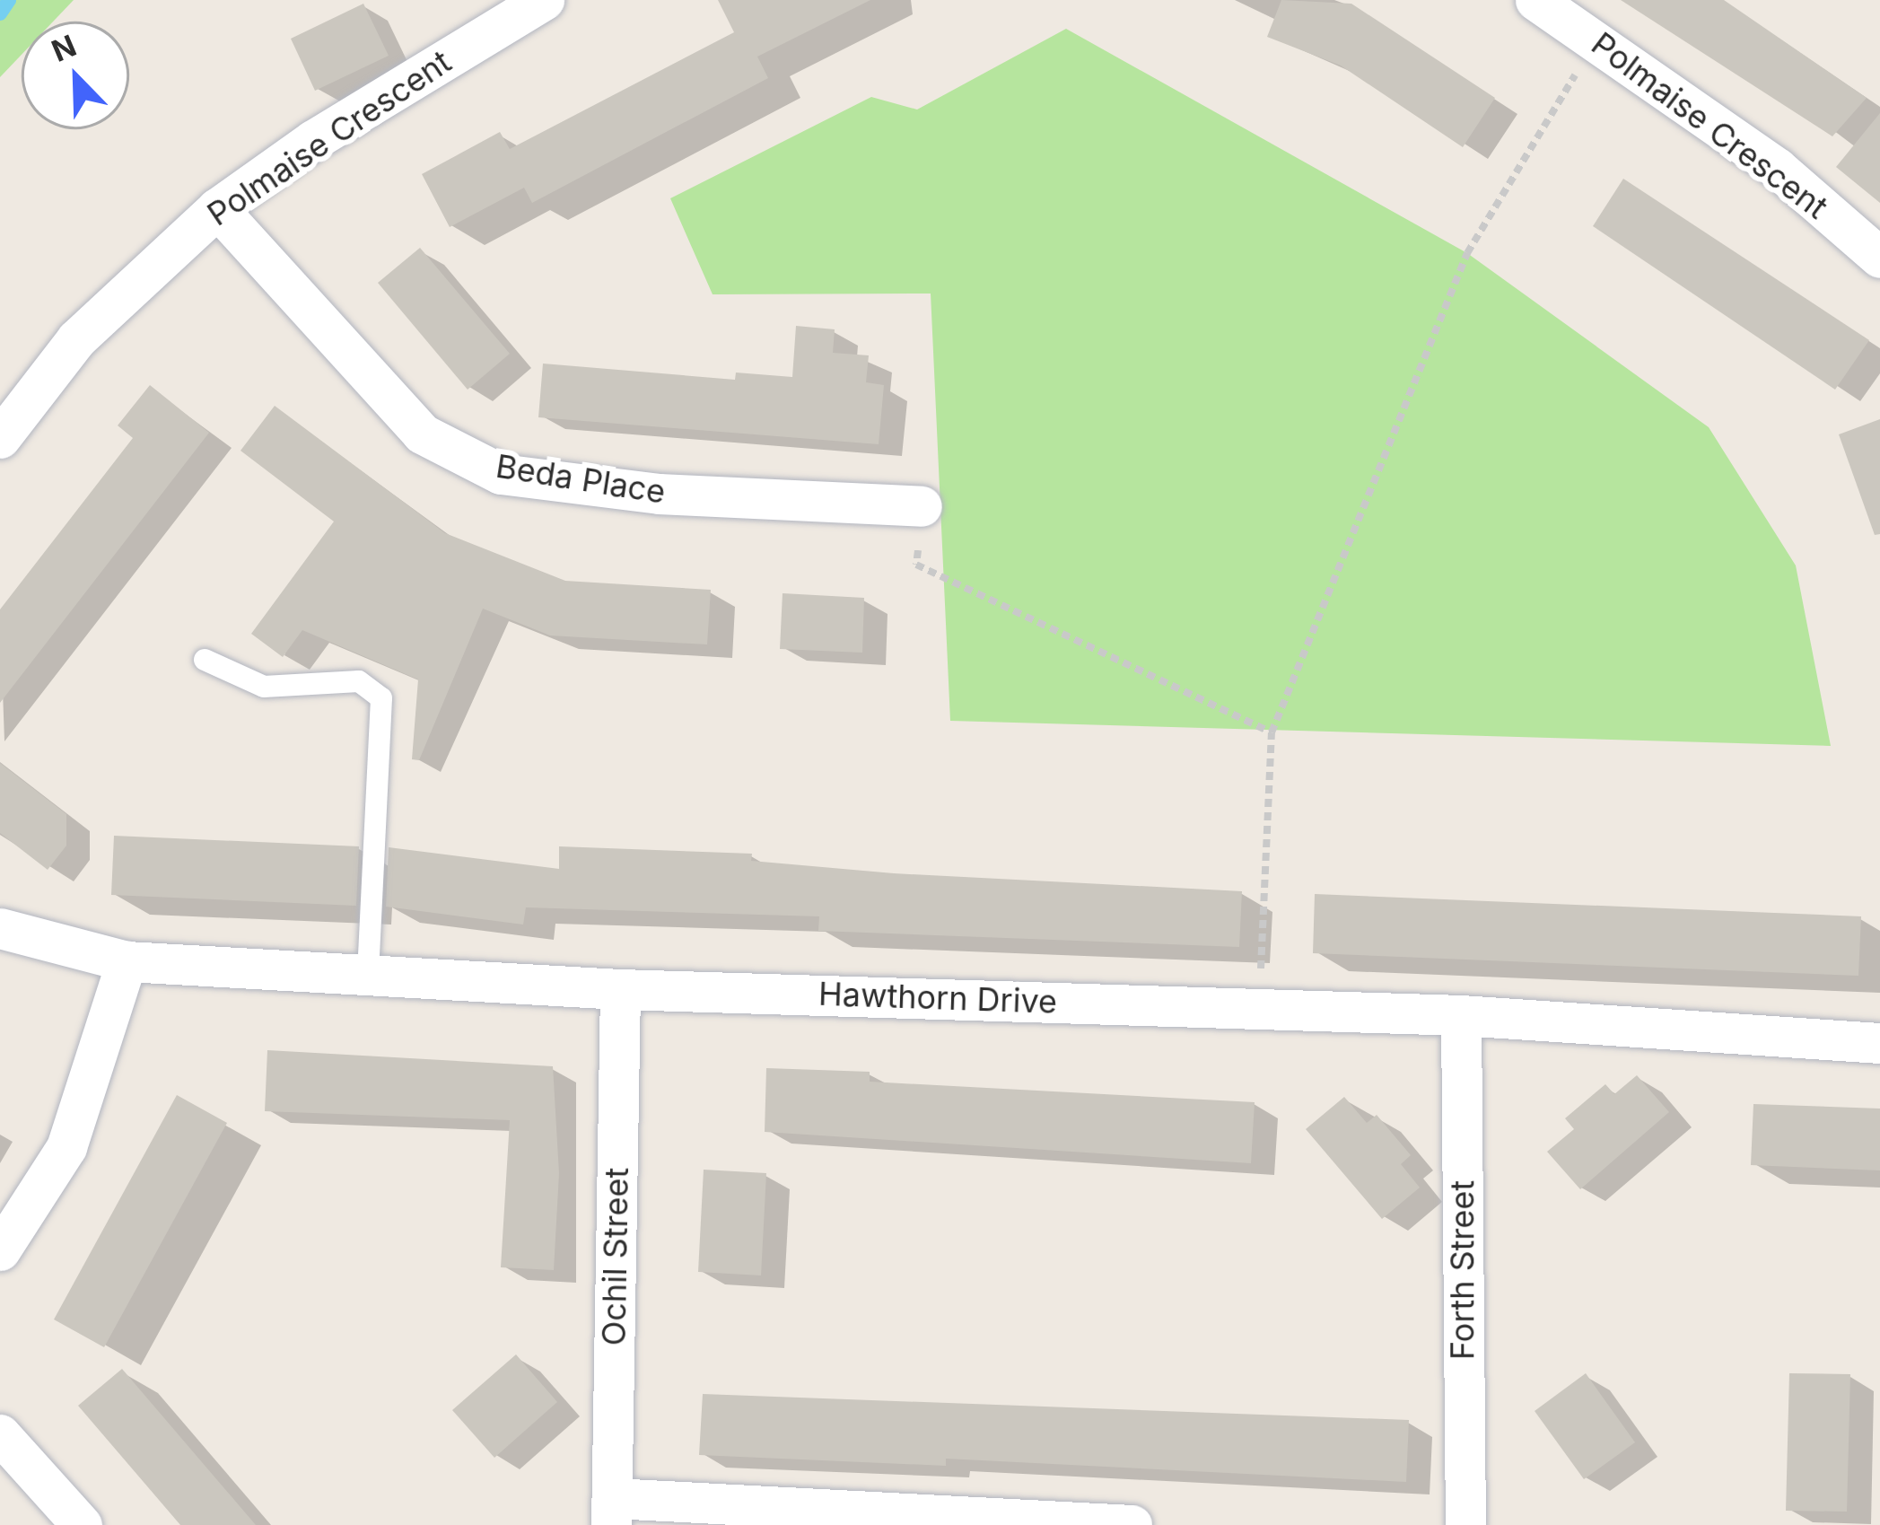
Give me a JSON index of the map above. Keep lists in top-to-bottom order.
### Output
{
  "streets": {
    "street": [
      "Polmaise Crescent",
      "Beda Place",
      "Hawthorn Drive",
      "Ochil Street",
      "Forth Street"
    ]
  },
  "crossings": [
    ["Polmaise Crescent", "Beda Place"],
    ["Hawthorn Drive", "Ochil Street"],
    ["Hawthorn Drive", "Forth Street"]
  ],
  "north": "top left"
}
